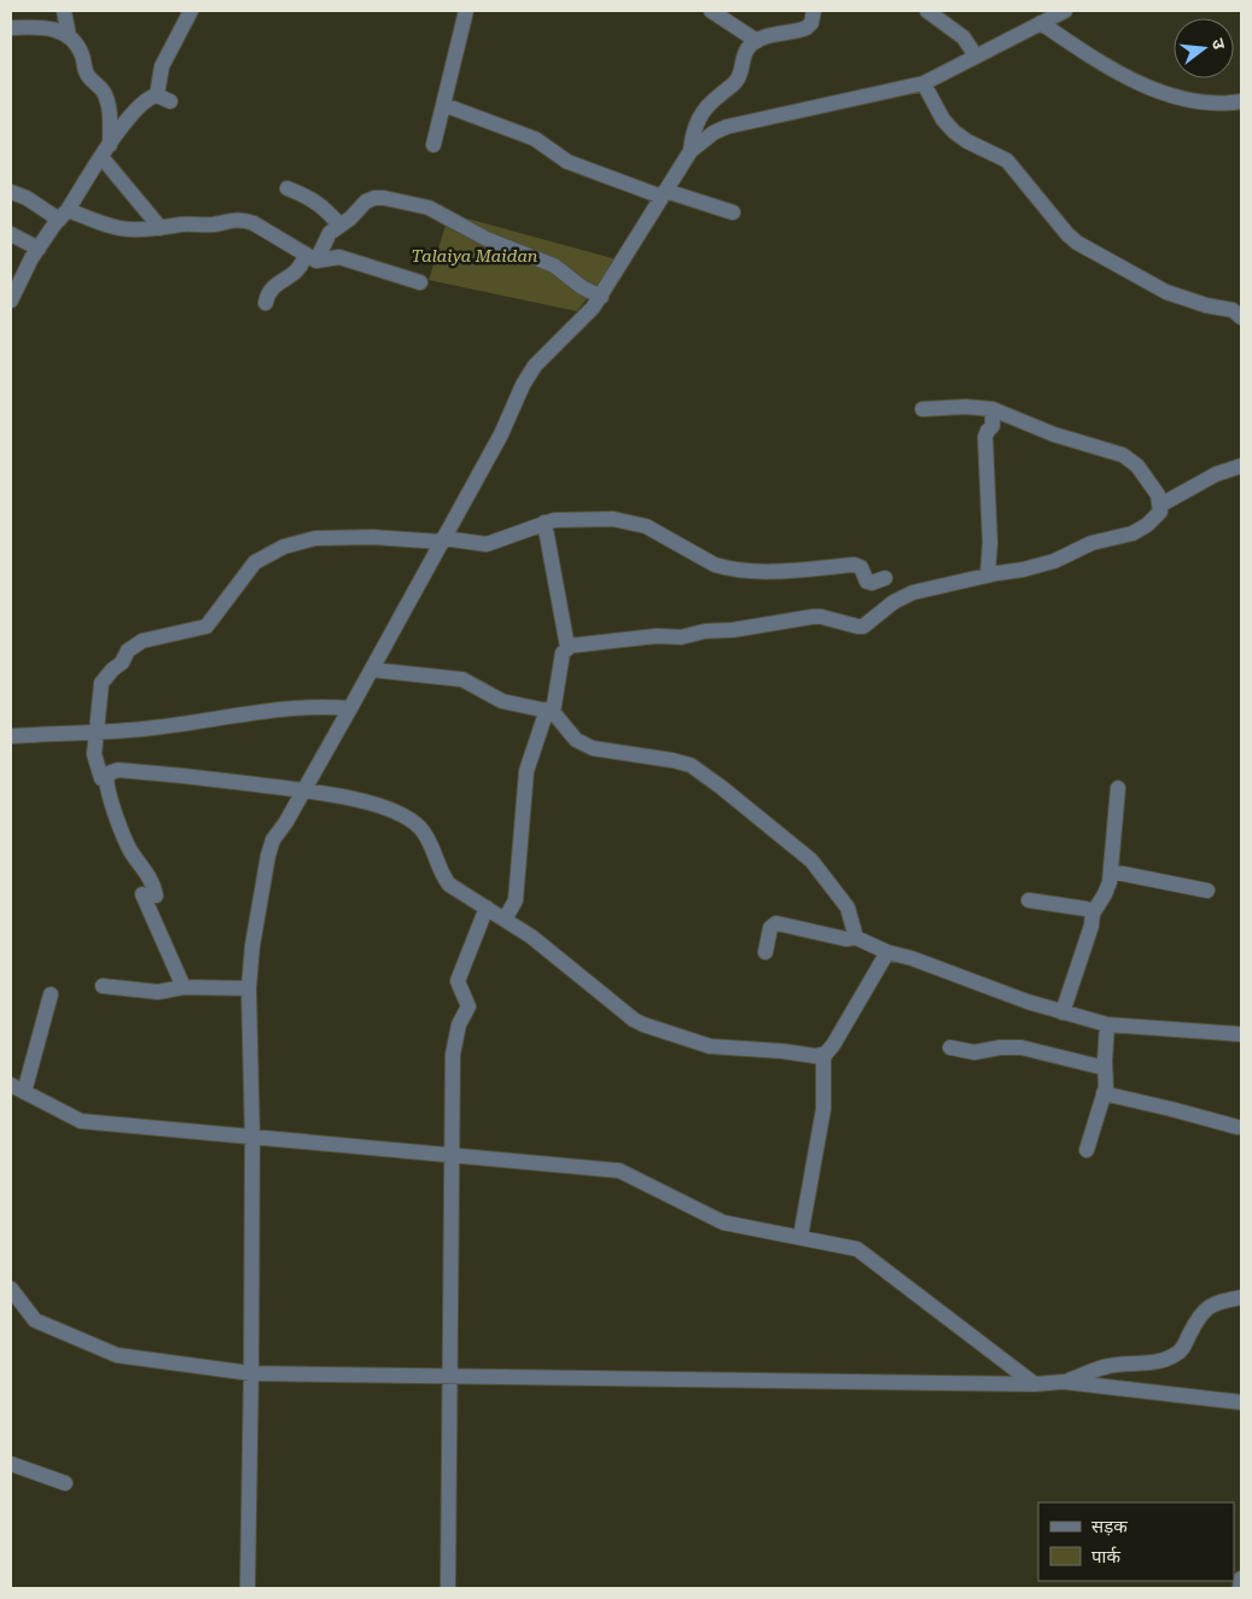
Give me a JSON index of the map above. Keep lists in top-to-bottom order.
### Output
{
  "parks": ["Talaiya Maidan"],
  "legend": ["सड़क", "पार्क"],
  "north": "right"
}
